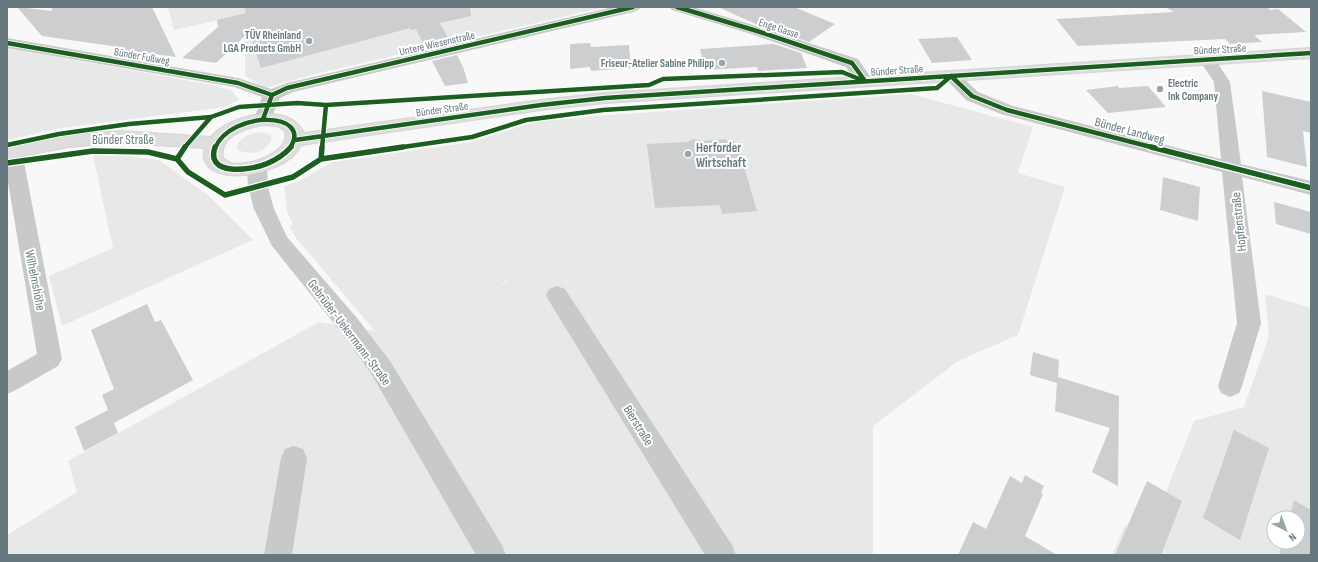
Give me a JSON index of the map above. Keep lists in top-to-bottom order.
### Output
{
  "streets": {
    "main road": ["Bünder Straße"],
    "street": [
      "Enge Gasse",
      "Untere Wiesenstraße",
      "Bünder Fußweg",
      "Bünder Landweg",
      "Hopfenstraße",
      "Wilhelmshöhe",
      "Gebrüder-Uekermann-Straße",
      "Bierstraße"
    ]
  },
  "crossings": [
    ["Enge Gasse", "Bünder Straße"],
    ["Untere Wiesenstraße", "Bünder Fußweg"],
    ["Bünder Straße", "Bünder Landweg"],
    ["Bünder Straße", "Hopfenstraße"],
    ["Bünder Straße", "Wilhelmshöhe"],
    ["Bünder Straße", "Gebrüder-Uekermann-Straße"],
    ["Bünder Landweg", "Hopfenstraße"]
  ],
  "places": [
    "TÜV Rheinland LGA Products GmbH",
    "Friseur-Atelier Sabine Philipp",
    "Electric Ink Company",
    "Herforder Wirtschaft"
  ],
  "north": "bottom right"
}
